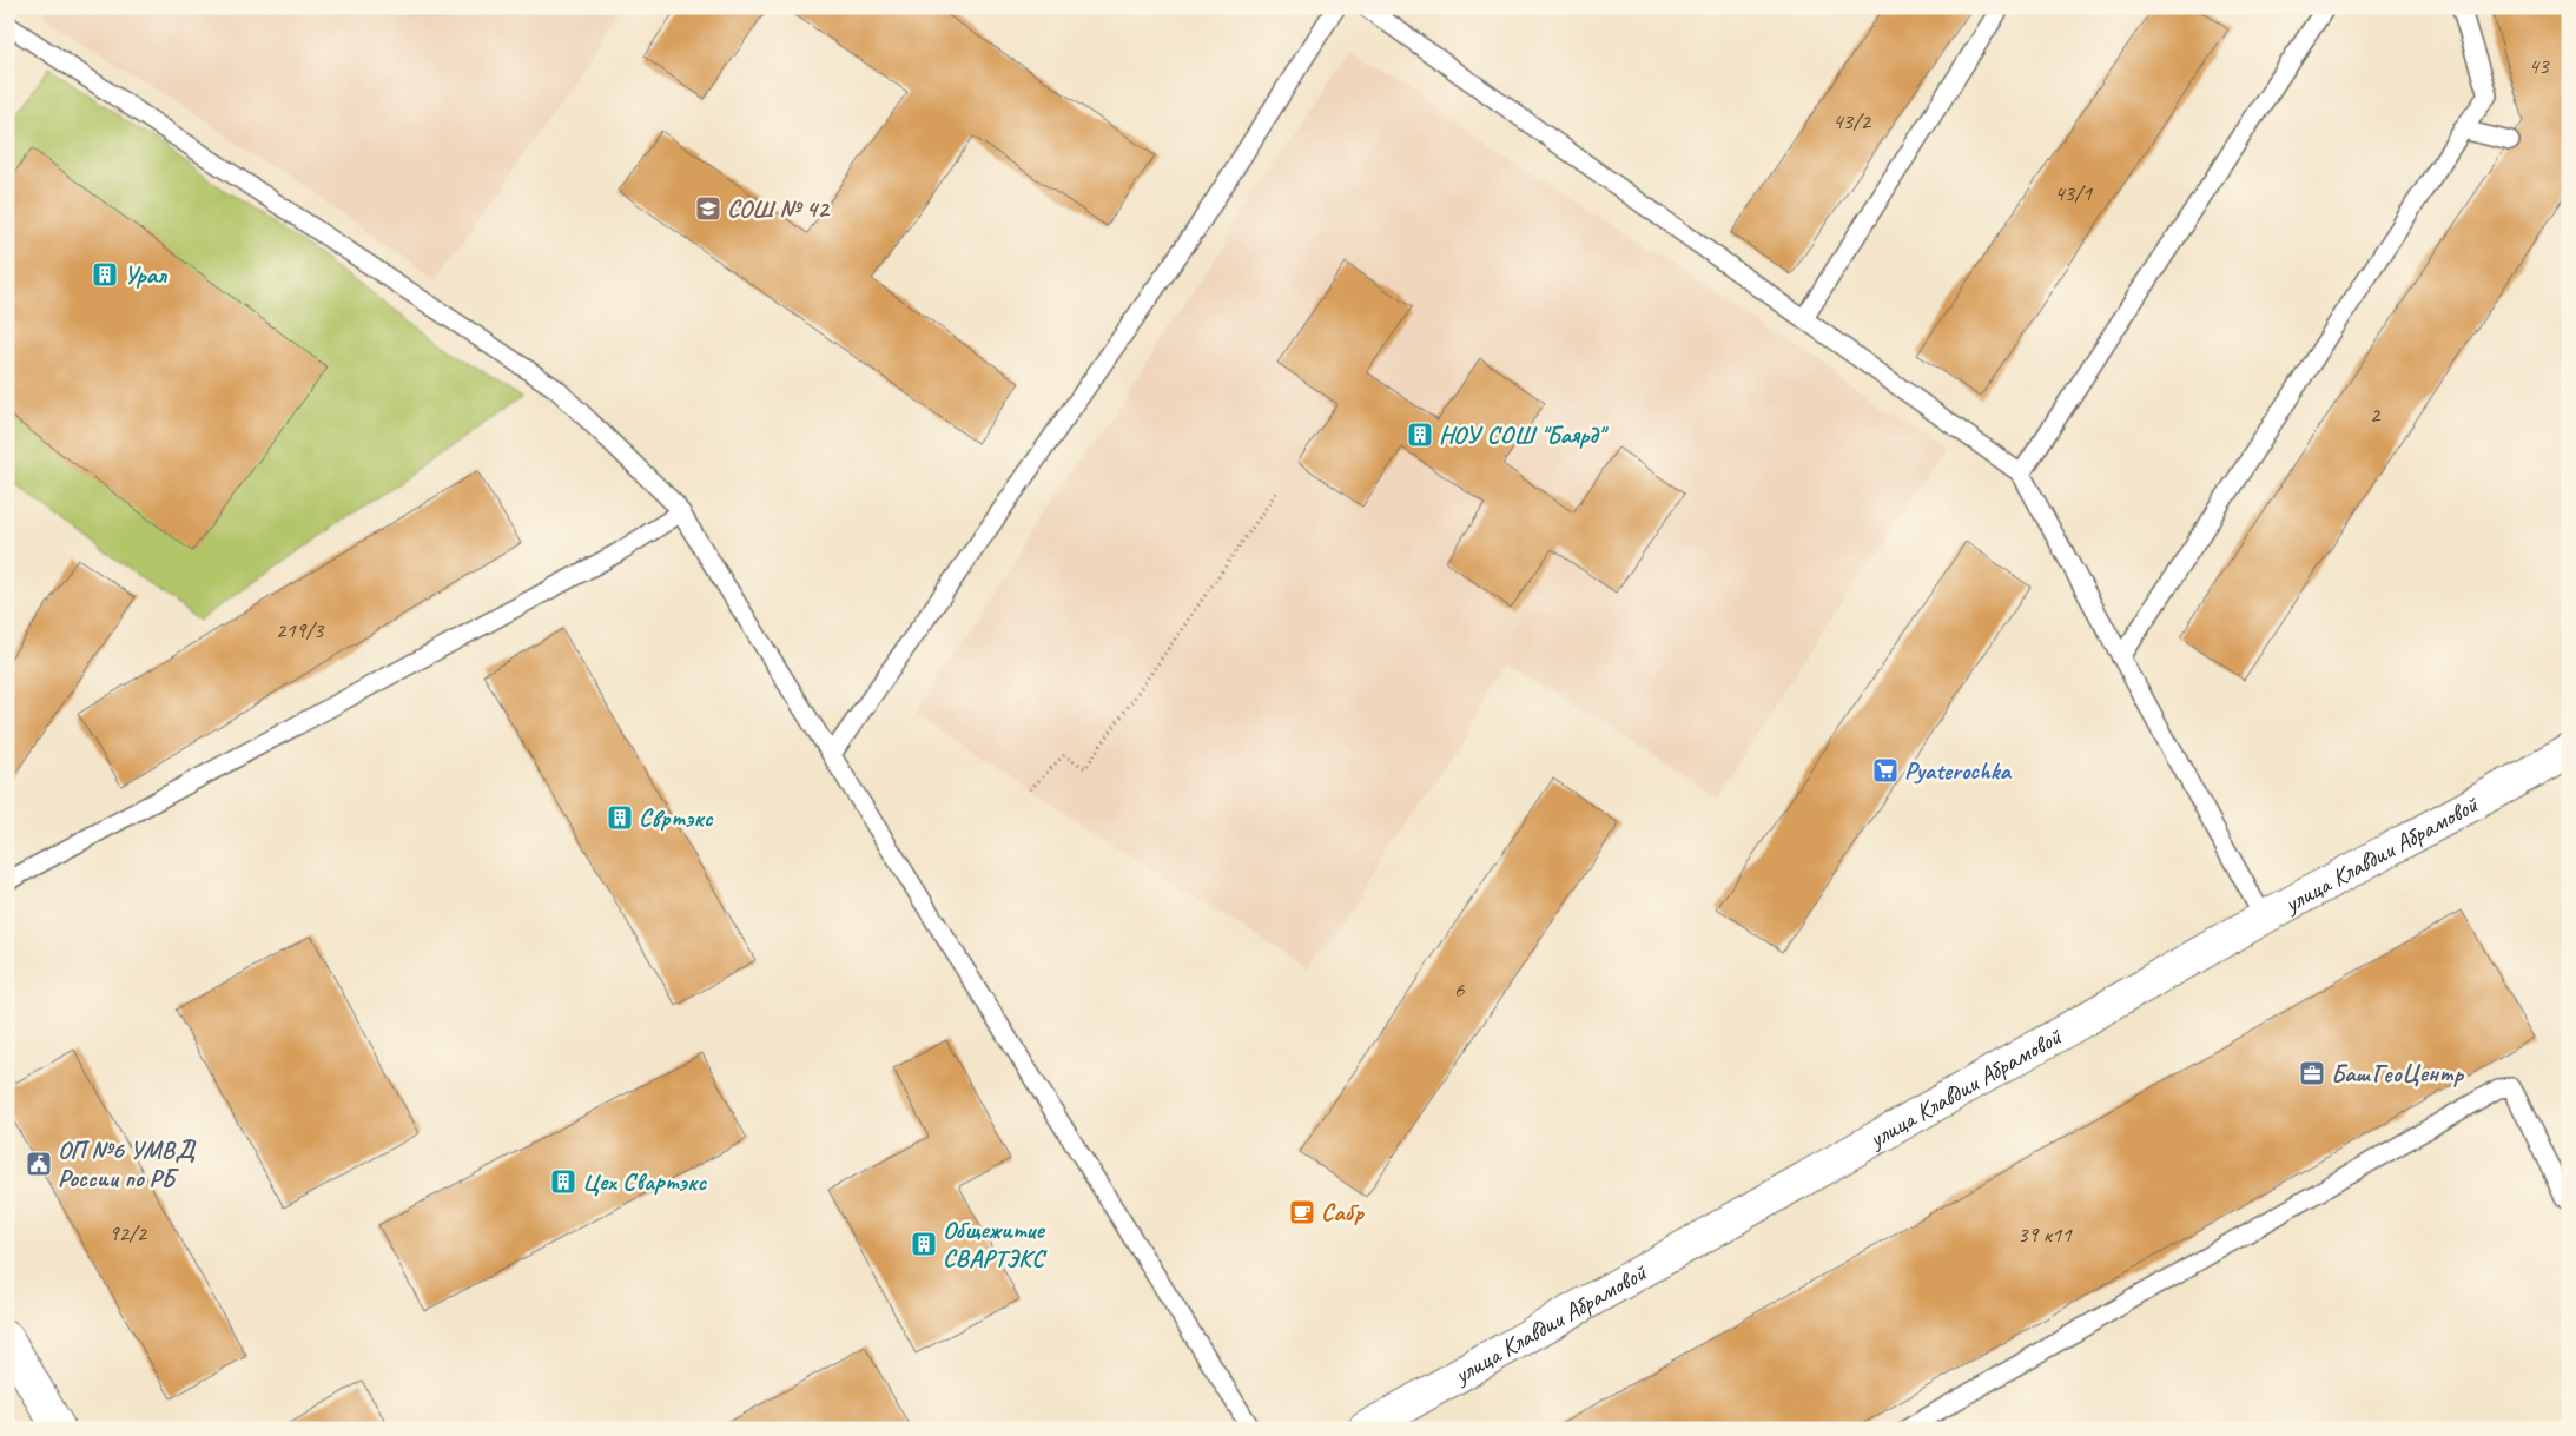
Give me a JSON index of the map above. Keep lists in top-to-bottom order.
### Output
{
  "streets": {
    "street": ["улица Клавдии Абрамовой"]
  },
  "places": {
    "school or university": ["СОШ № 42"],
    "building": [
      "Урал",
      "НОУ СОШ \"Баярд\"",
      "Свртэкс",
      "Цех Свартэкс",
      "Общежитие СВАРТЭКС"
    ],
    "supermarket": ["Pyaterochka"],
    "office": ["БашГеоЦентр"],
    "public building": ["ОП №6 УМВД России по РБ"],
    "cafe": ["Сабр"]
  },
  "house_numbers": [
    "43",
    "43/2",
    "43/1",
    "2",
    "219/3",
    "6",
    "92/2",
    "39 к11"
  ]
}
